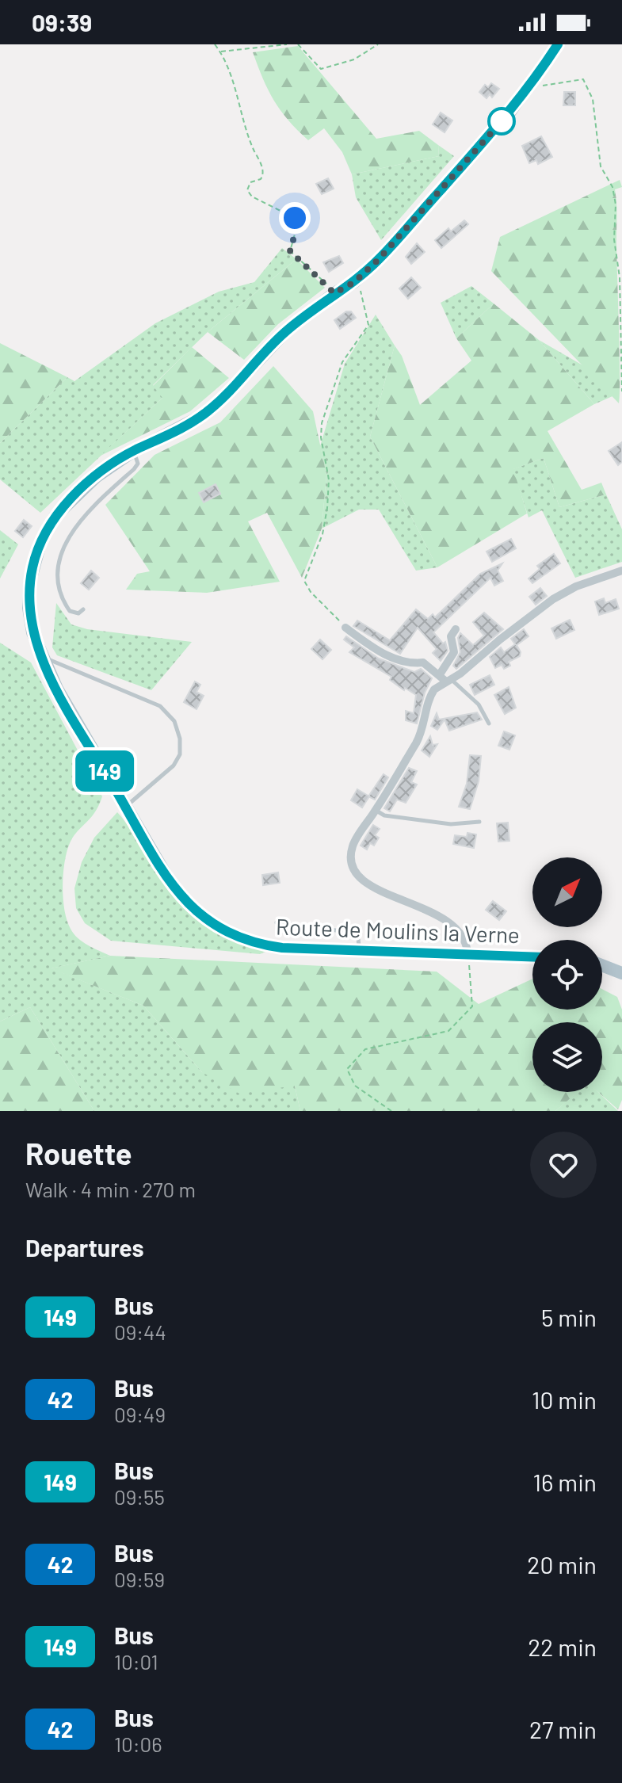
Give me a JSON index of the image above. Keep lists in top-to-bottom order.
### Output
{
  "streets": {
    "main road": ["Route de Moulins la Verne"]
  },
  "lines": ["bus line 149"],
  "north": "top right",
  "page": {
    "status": "09:39",
    "on_map": "149",
    "heading": [
      ["Rouette", "Walk · 4 min · 270 m"],
      "Departures"
    ],
    "list": [
      {
        "mark": "149",
        "name": "Bus",
        "note": "09:44",
        "value": "5 min"
      },
      {
        "mark": "42",
        "name": "Bus",
        "note": "09:49",
        "value": "10 min"
      },
      {
        "mark": "149",
        "name": "Bus",
        "note": "09:55",
        "value": "16 min"
      },
      {
        "mark": "42",
        "name": "Bus",
        "note": "09:59",
        "value": "20 min"
      },
      {
        "mark": "149",
        "name": "Bus",
        "note": "10:01",
        "value": "22 min"
      },
      {
        "mark": "42",
        "name": "Bus",
        "note": "10:06",
        "value": "27 min"
      }
    ]
  }
}
